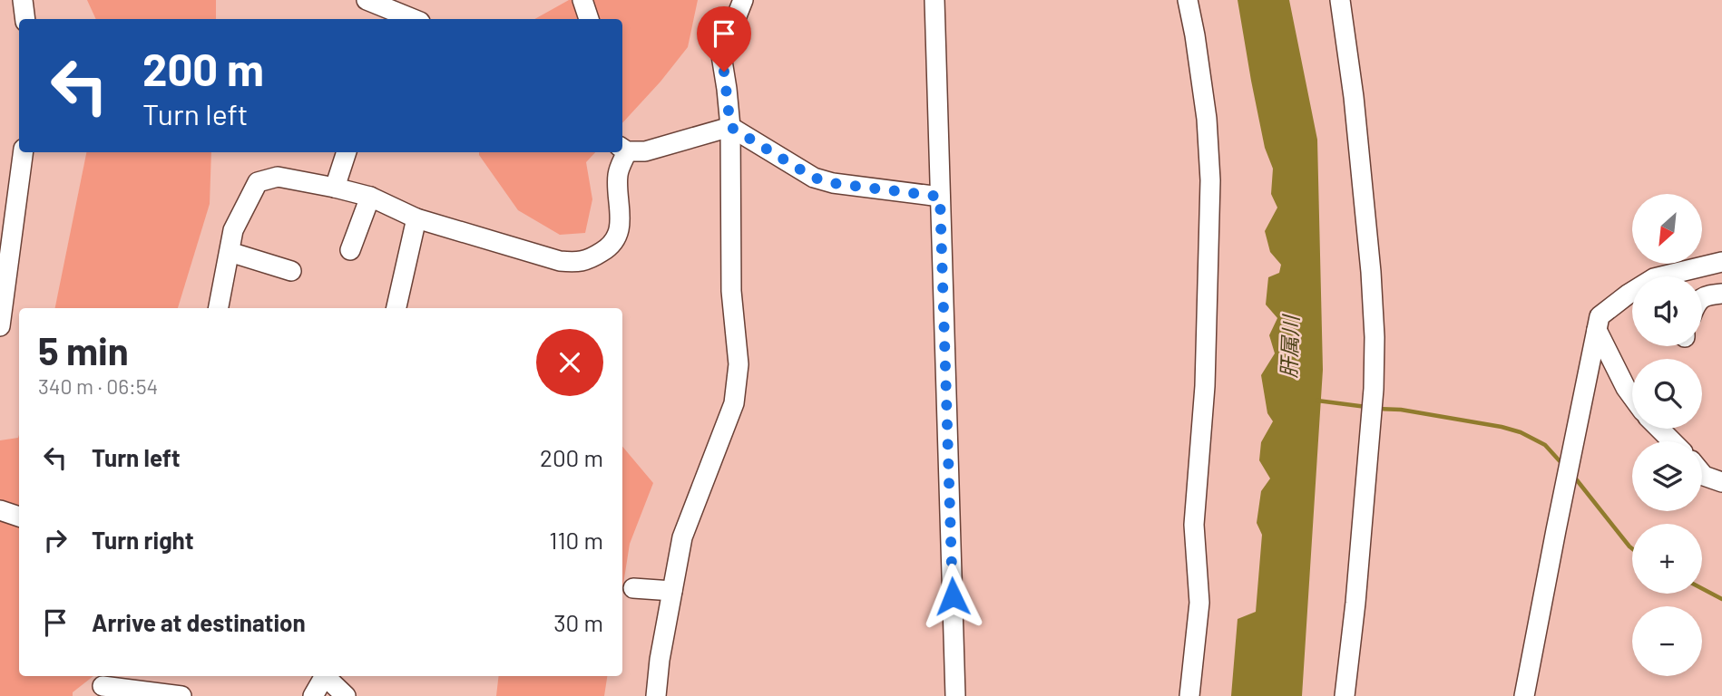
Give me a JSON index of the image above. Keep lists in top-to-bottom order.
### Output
{
  "water": ["肝属川"],
  "north": "bottom left",
  "page": {
    "turn": ["200 m", "Turn left"],
    "map_buttons": ["+", "−"],
    "heading": ["5 min", "340 m · 06:54"],
    "list": [
      {
        "name": "Turn left",
        "value": "200 m"
      },
      {
        "name": "Turn right",
        "value": "110 m"
      },
      {
        "name": "Arrive at destination",
        "value": "30 m"
      }
    ]
  }
}
